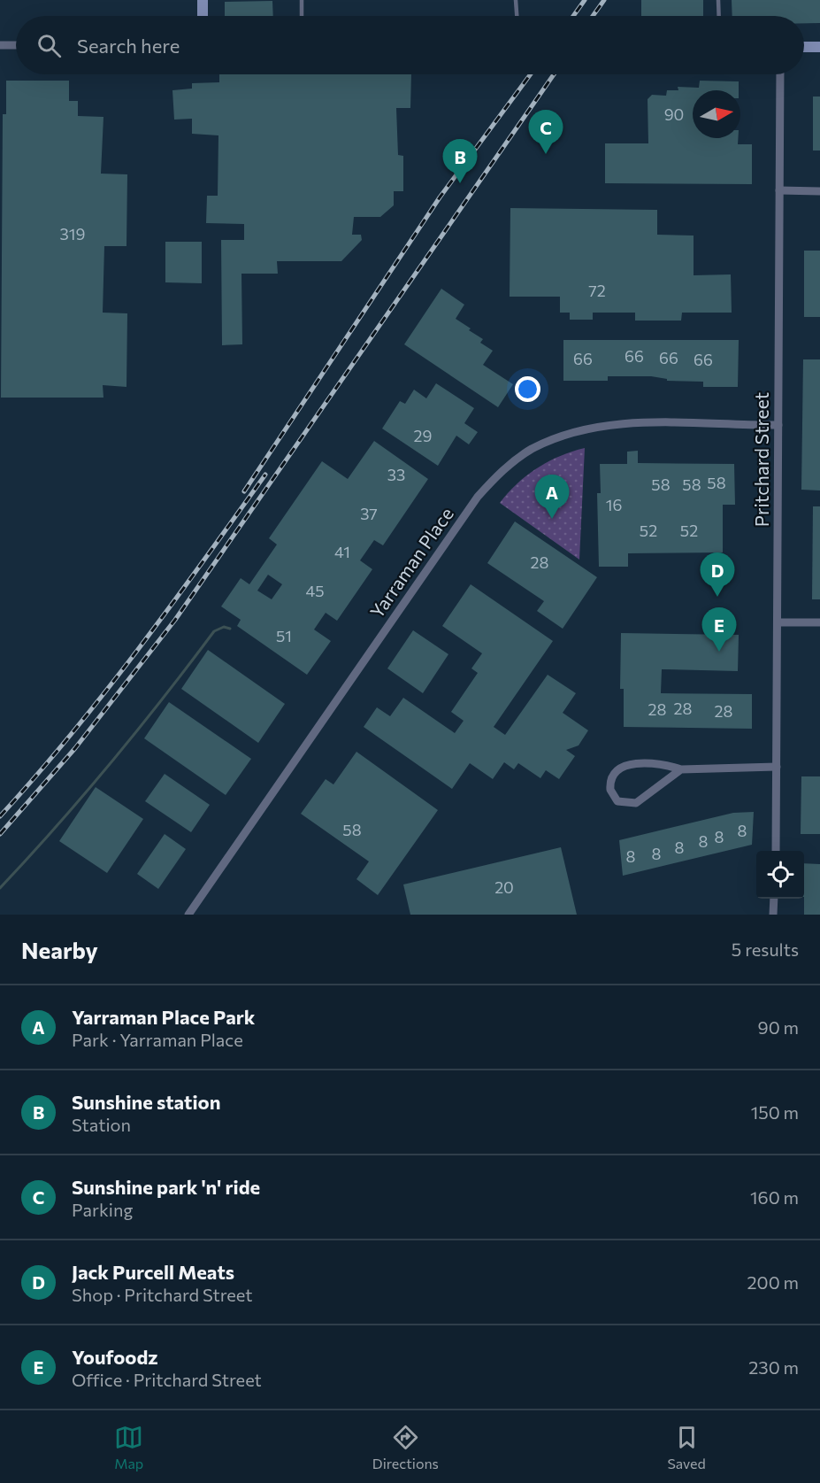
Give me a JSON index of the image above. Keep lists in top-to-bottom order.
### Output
{
  "streets": {
    "street": ["Pritchard Street", "Yarraman Place"]
  },
  "crossings": [
    ["Pritchard Street", "Yarraman Place"]
  ],
  "house_numbers": [
    "90",
    "319",
    "72",
    "66",
    "66",
    "66",
    "66",
    "29",
    "33",
    "58",
    "58",
    "58",
    "16",
    "37",
    "52",
    "52",
    "41",
    "28",
    "45",
    "51",
    "28",
    "28",
    "28",
    "58",
    "8",
    "8",
    "8",
    "8",
    "8",
    "8",
    "20"
  ],
  "north": "right",
  "page": {
    "search": "Search here",
    "pins": [
      "C",
      "B",
      "A",
      "D",
      "E"
    ],
    "heading": ["Nearby", "5 results"],
    "list": [
      {
        "mark": "A",
        "name": "Yarraman Place Park",
        "note": "Park · Yarraman Place",
        "value": "90 m"
      },
      {
        "mark": "B",
        "name": "Sunshine station",
        "note": "Station",
        "value": "150 m"
      },
      {
        "mark": "C",
        "name": "Sunshine park 'n' ride",
        "note": "Parking",
        "value": "160 m"
      },
      {
        "mark": "D",
        "name": "Jack Purcell Meats",
        "note": "Shop · Pritchard Street",
        "value": "200 m"
      },
      {
        "mark": "E",
        "name": "Youfoodz",
        "note": "Office · Pritchard Street",
        "value": "230 m"
      }
    ],
    "nav": ["Map", "Directions", "Saved"]
  }
}
